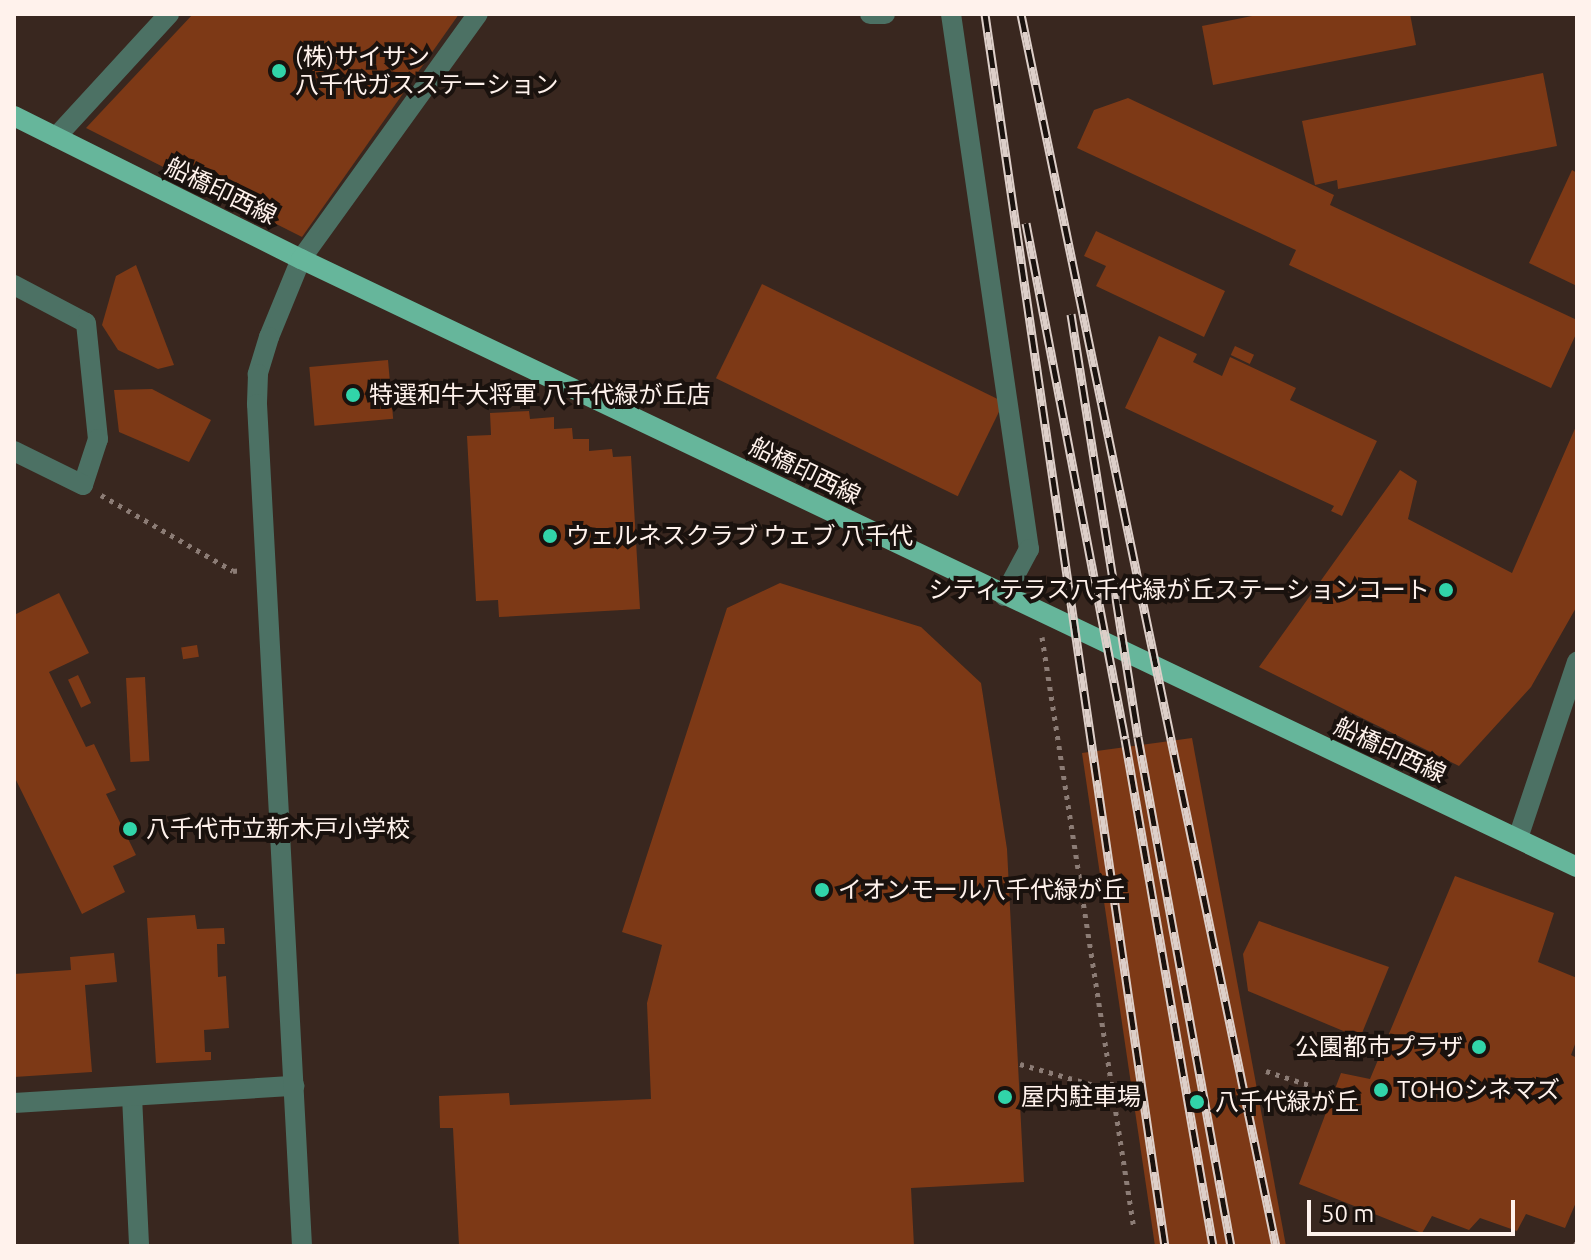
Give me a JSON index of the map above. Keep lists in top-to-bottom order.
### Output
{
  "streets": {
    "main road": ["船橋印西線"]
  },
  "places": [
    "(株)サイサン 八千代ガスステーション",
    "特選和牛大将軍 八千代緑が丘店",
    "ウェルネスクラブ ウェブ 八千代",
    "シティテラス八千代緑が丘ステーションコート",
    "八千代市立新木戸小学校",
    "イオンモール八千代緑が丘",
    "公園都市プラザ",
    "TOHOシネマズ",
    "屋内駐車場",
    "八千代緑が丘"
  ],
  "scale_bar": "50 m"
}
